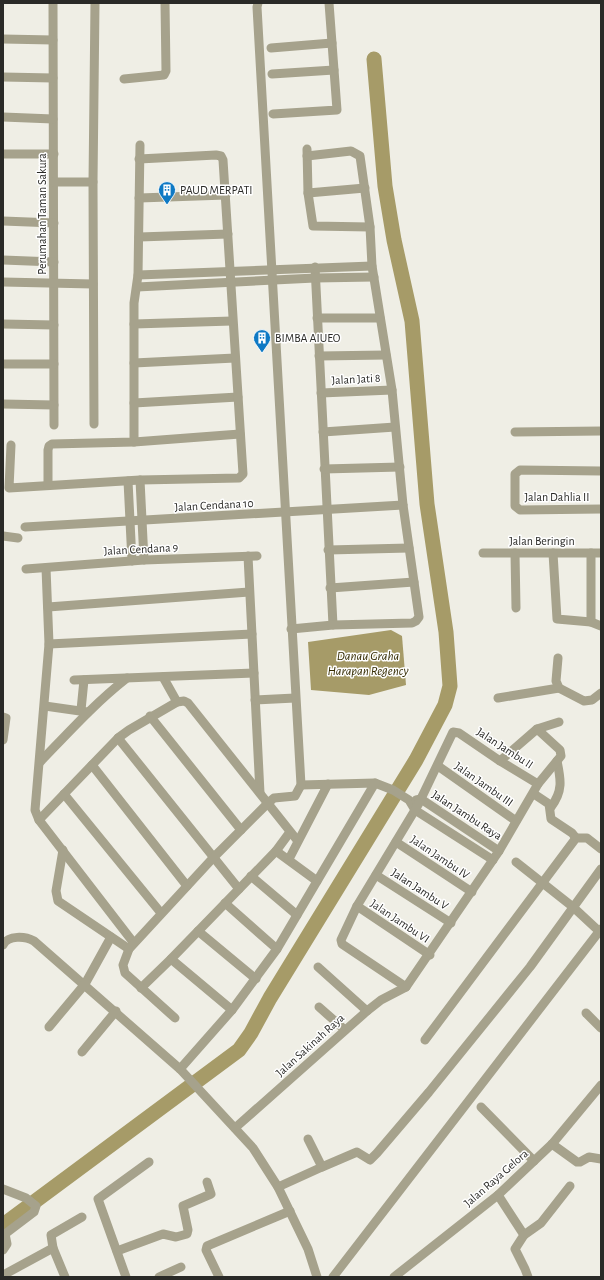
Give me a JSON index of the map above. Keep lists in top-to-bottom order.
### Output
{
  "streets": {
    "street": [
      "Perumahan Taman Sakura",
      "Jalan Jati 8",
      "Jalan Dahlia II",
      "Jalan Cendana 10",
      "Jalan Beringin",
      "Jalan Cendana 9",
      "Jalan Jambu II",
      "Jalan Jambu III",
      "Jalan Jambu Raya",
      "Jalan Jambu IV",
      "Jalan Jambu V",
      "Jalan Jambu VI",
      "Jalan Sakinah Raya",
      "Jalan Raya Gelora"
    ]
  },
  "crossings": [
    ["Jalan Jambu II", "Jalan Jambu III"]
  ],
  "water": ["Danau Graha Harapan Regency"],
  "places": {
    "building": ["PAUD MERPATI", "BIMBA AIUEO"]
  }
}
